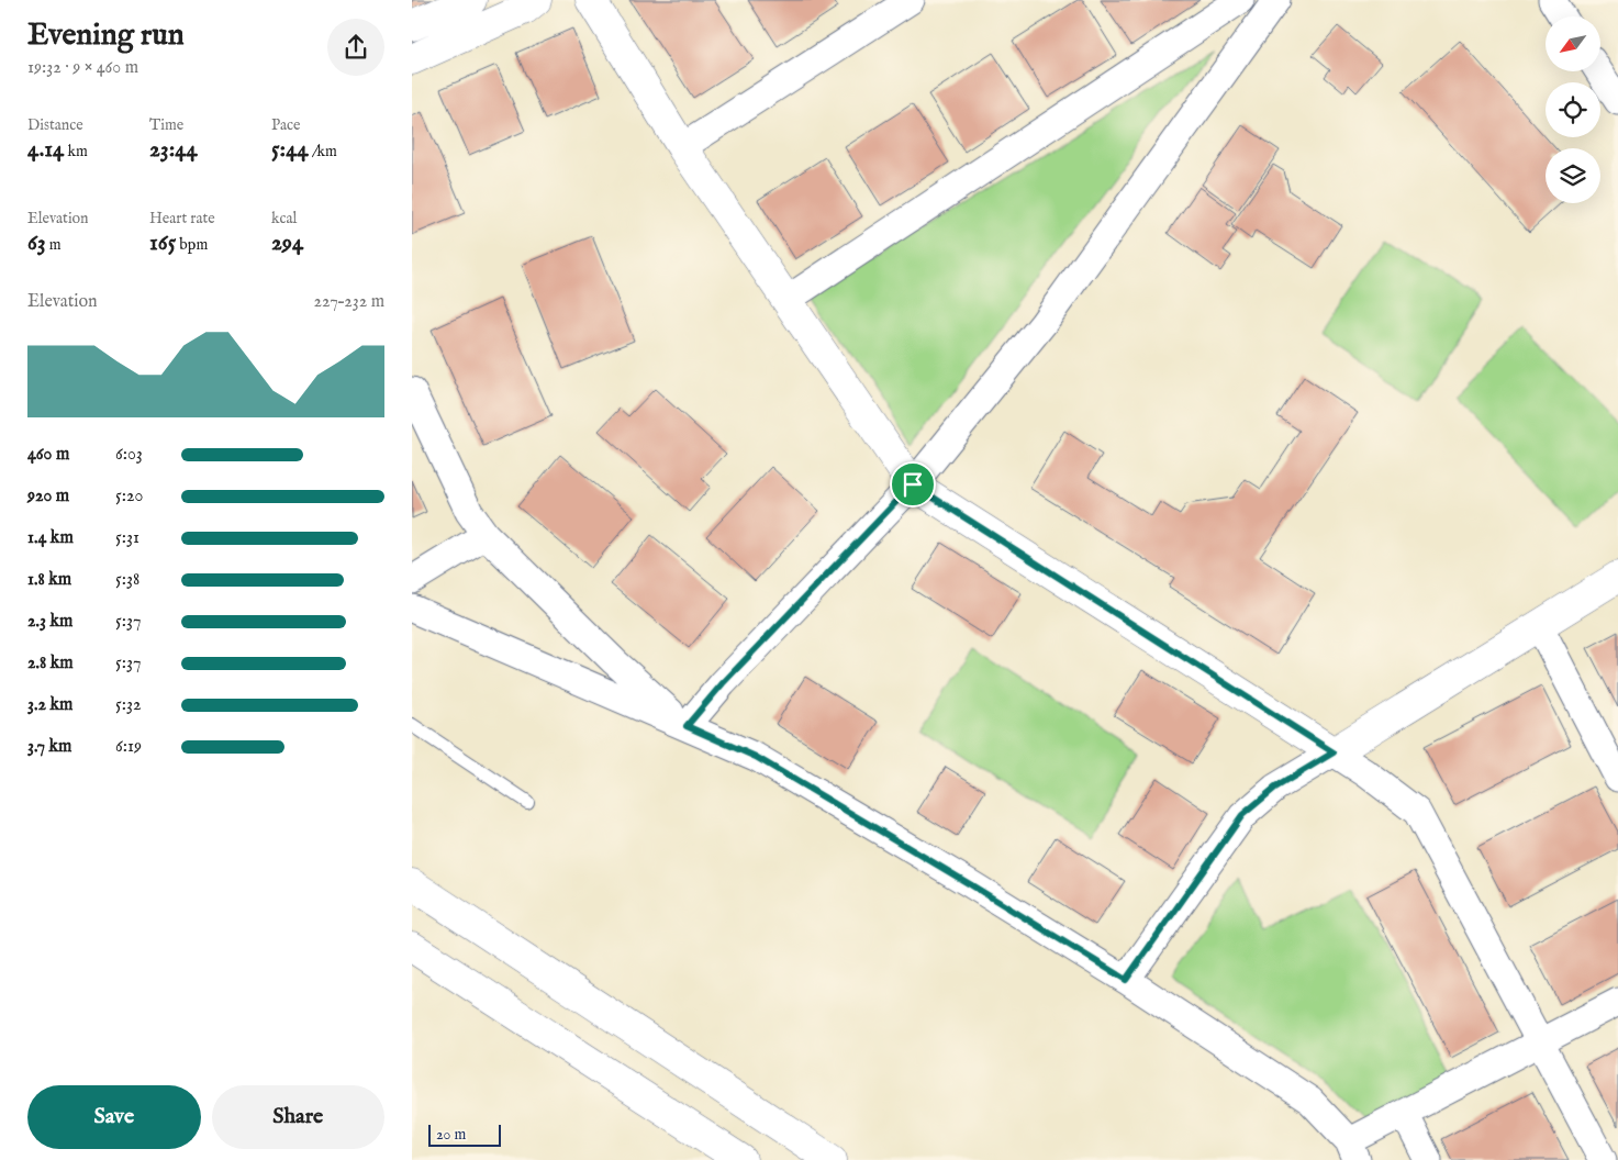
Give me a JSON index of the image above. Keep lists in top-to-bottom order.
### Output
{
  "scale_bar": "20 m",
  "north": "bottom left",
  "page": {
    "heading": ["Evening run", "19:32 · 9 × 460 m"],
    "stats": [
      ["Distance", "4.14 km"],
      ["Time", "23:44"],
      ["Pace", "5:44 /km"],
      ["Elevation", "63 m"],
      ["Heart rate", "165 bpm"],
      ["kcal", "294"]
    ],
    "chart": ["Elevation", "227–232 m"],
    "list": [
      {
        "name": "460 m",
        "note": "6:03"
      },
      {
        "name": "920 m",
        "note": "5:20"
      },
      {
        "name": "1.4 km",
        "note": "5:31"
      },
      {
        "name": "1.8 km",
        "note": "5:38"
      },
      {
        "name": "2.3 km",
        "note": "5:37"
      },
      {
        "name": "2.8 km",
        "note": "5:37"
      },
      {
        "name": "3.2 km",
        "note": "5:32"
      },
      {
        "name": "3.7 km",
        "note": "6:19"
      }
    ],
    "buttons": ["Save", "Share"],
    "scale": "20 m"
  }
}
